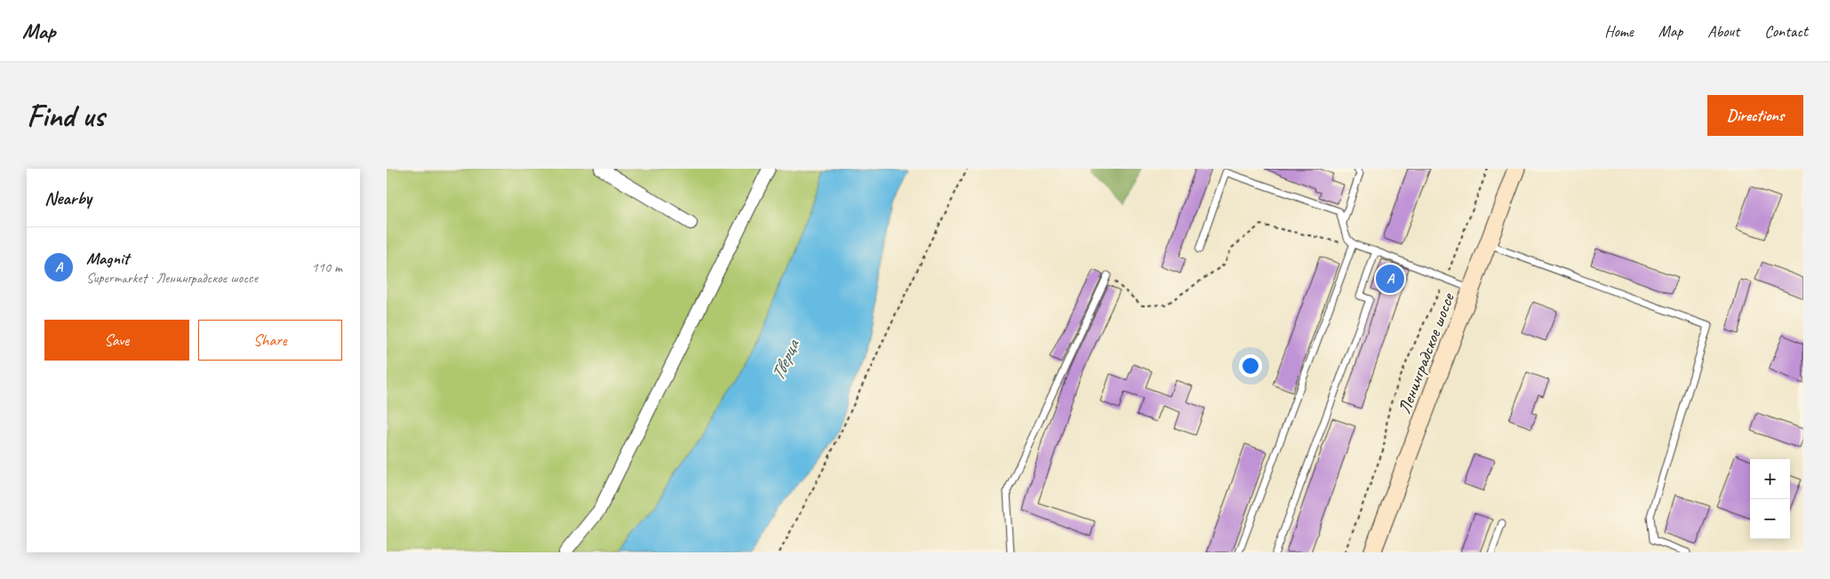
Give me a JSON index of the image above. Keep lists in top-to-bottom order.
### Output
{
  "streets": {
    "main road": ["Ленинградское шоссе"]
  },
  "water": ["Тверца"],
  "page": {
    "header": "Map",
    "nav": [
      "Home",
      "Map",
      "About",
      "Contact"
    ],
    "buttons": [
      "Directions",
      ["Save", "Share"]
    ],
    "title": "Find us",
    "heading": "Nearby",
    "list": [
      {
        "mark": "A",
        "name": "Magnit",
        "note": "Supermarket · Ленинградское шоссе",
        "value": "110 m"
      }
    ],
    "pins": "A",
    "map_buttons": ["+", "−"]
  }
}
